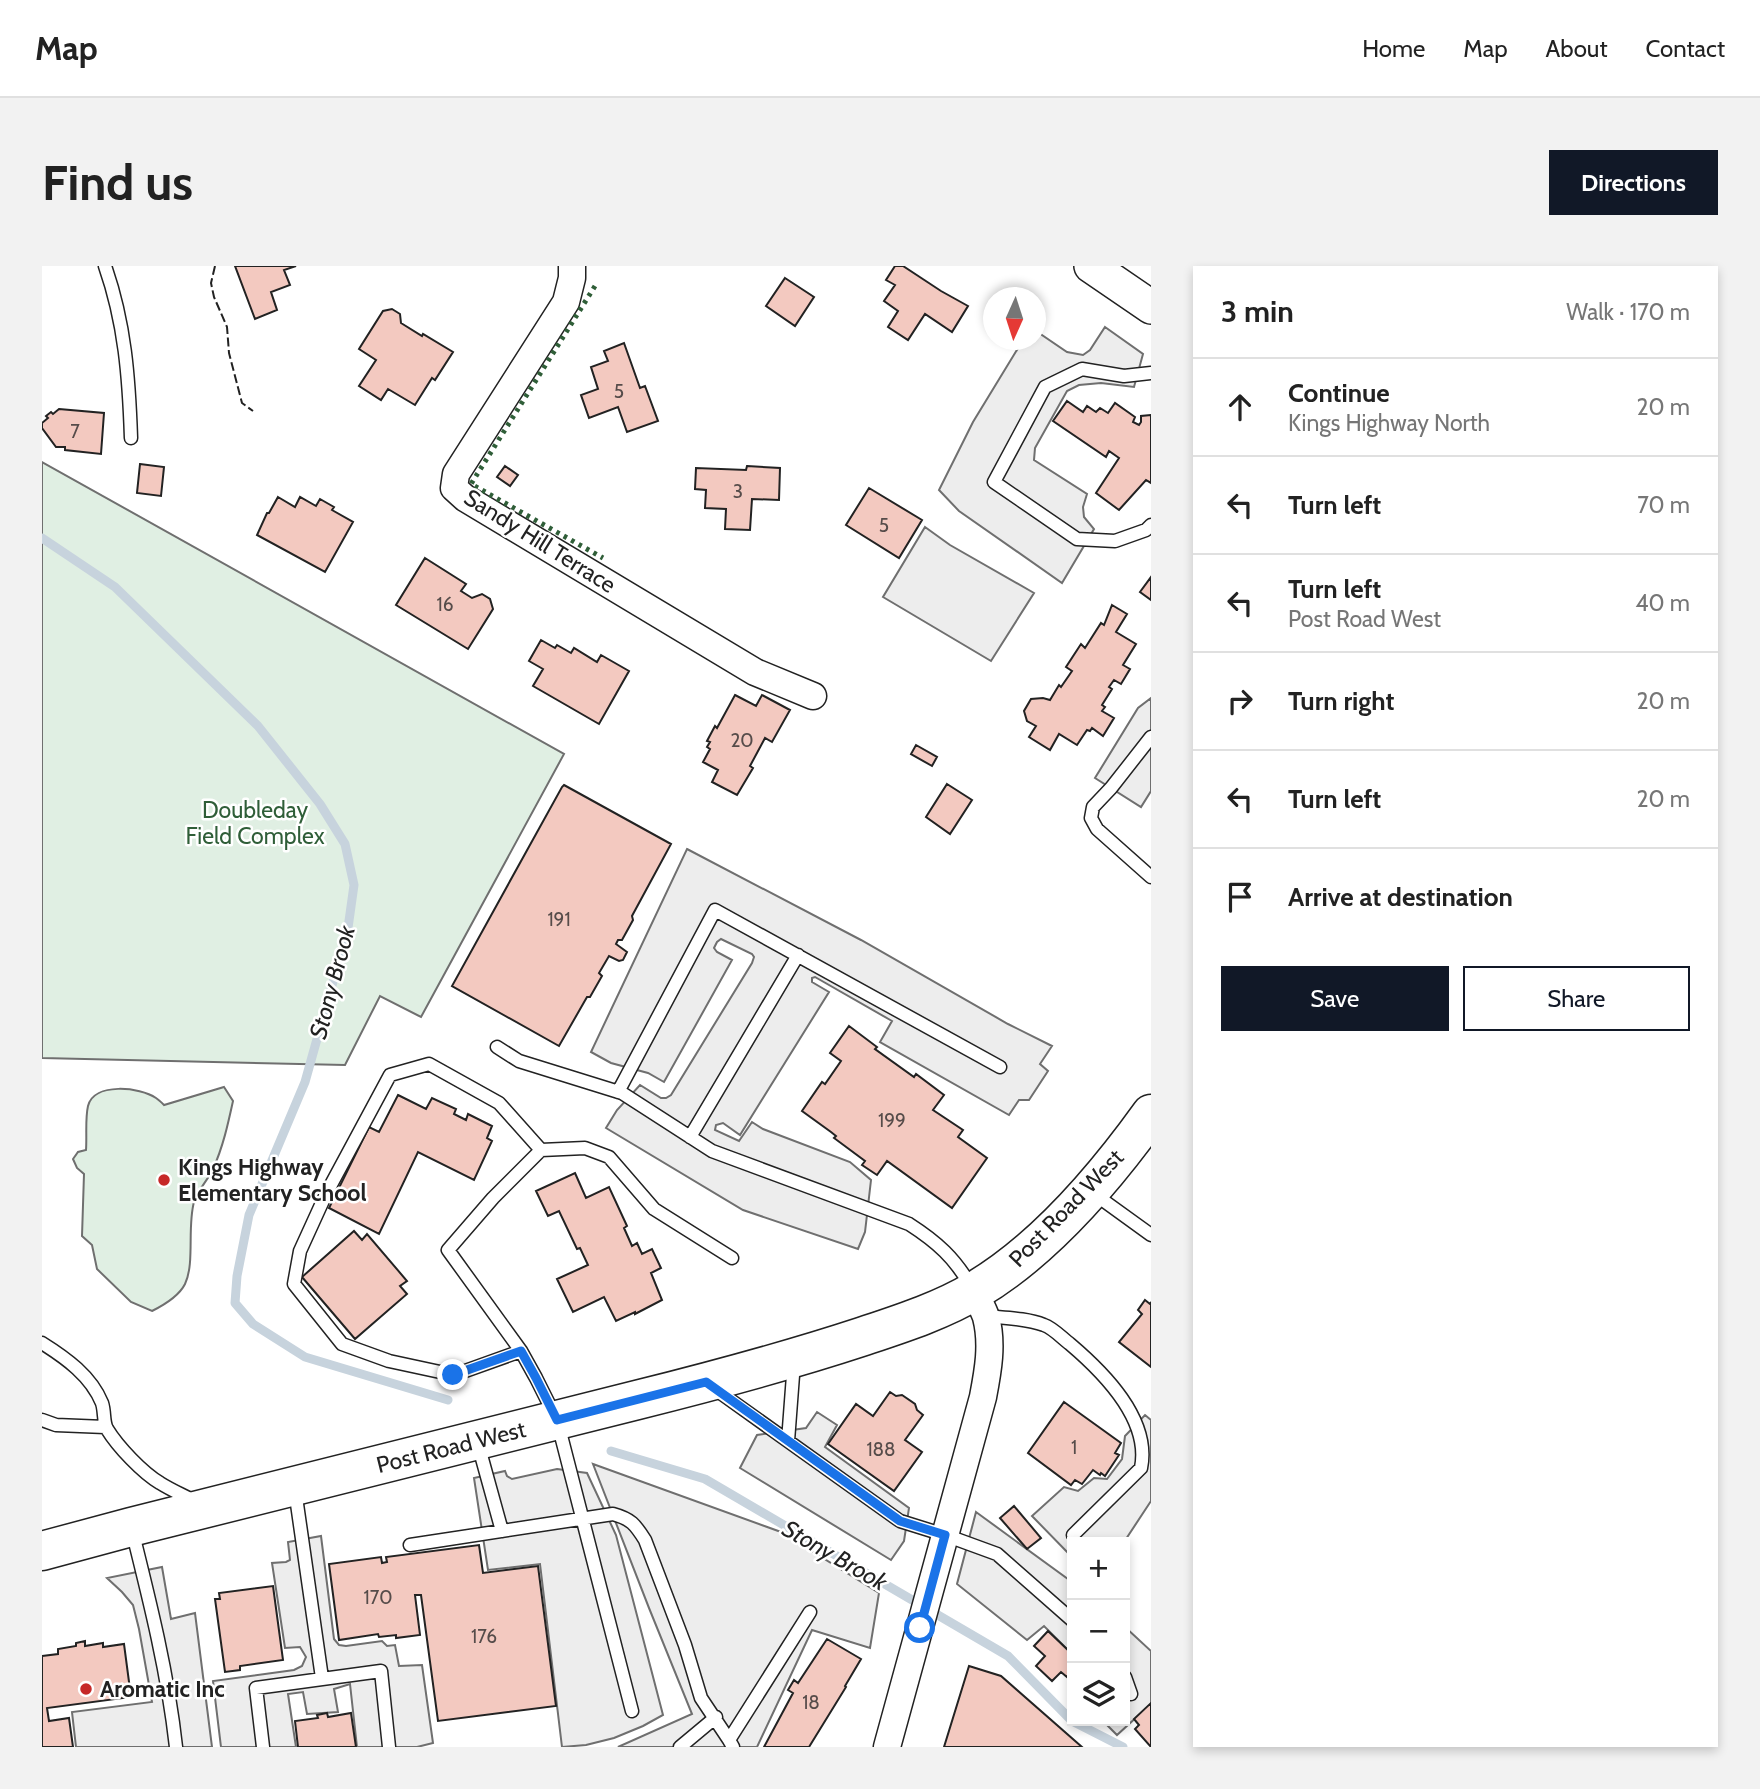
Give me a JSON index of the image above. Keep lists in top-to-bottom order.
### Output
{
  "streets": {
    "main road": ["Post Road West"],
    "street": ["Sandy Hill Terrace"]
  },
  "water": ["Stony Brook"],
  "parks": ["Doubleday Field Complex"],
  "places": ["Kings Highway Elementary School", "Aromatic Inc"],
  "house_numbers": [
    "5",
    "7",
    "3",
    "5",
    "16",
    "20",
    "191",
    "199",
    "1",
    "188",
    "170",
    "176",
    "18"
  ],
  "north": "bottom",
  "page": {
    "header": "Map",
    "nav": [
      "Home",
      "Map",
      "About",
      "Contact"
    ],
    "buttons": [
      "Directions",
      ["Save", "Share"]
    ],
    "title": "Find us",
    "heading": ["3 min", "Walk · 170 m"],
    "list": [
      ["Continue", "Kings Highway North", "20 m"],
      ["Turn left", "70 m"],
      ["Turn left", "Post Road West", "40 m"],
      ["Turn right", "20 m"],
      ["Turn left", "20 m"],
      "Arrive at destination"
    ],
    "map_buttons": ["+", "−"]
  }
}
